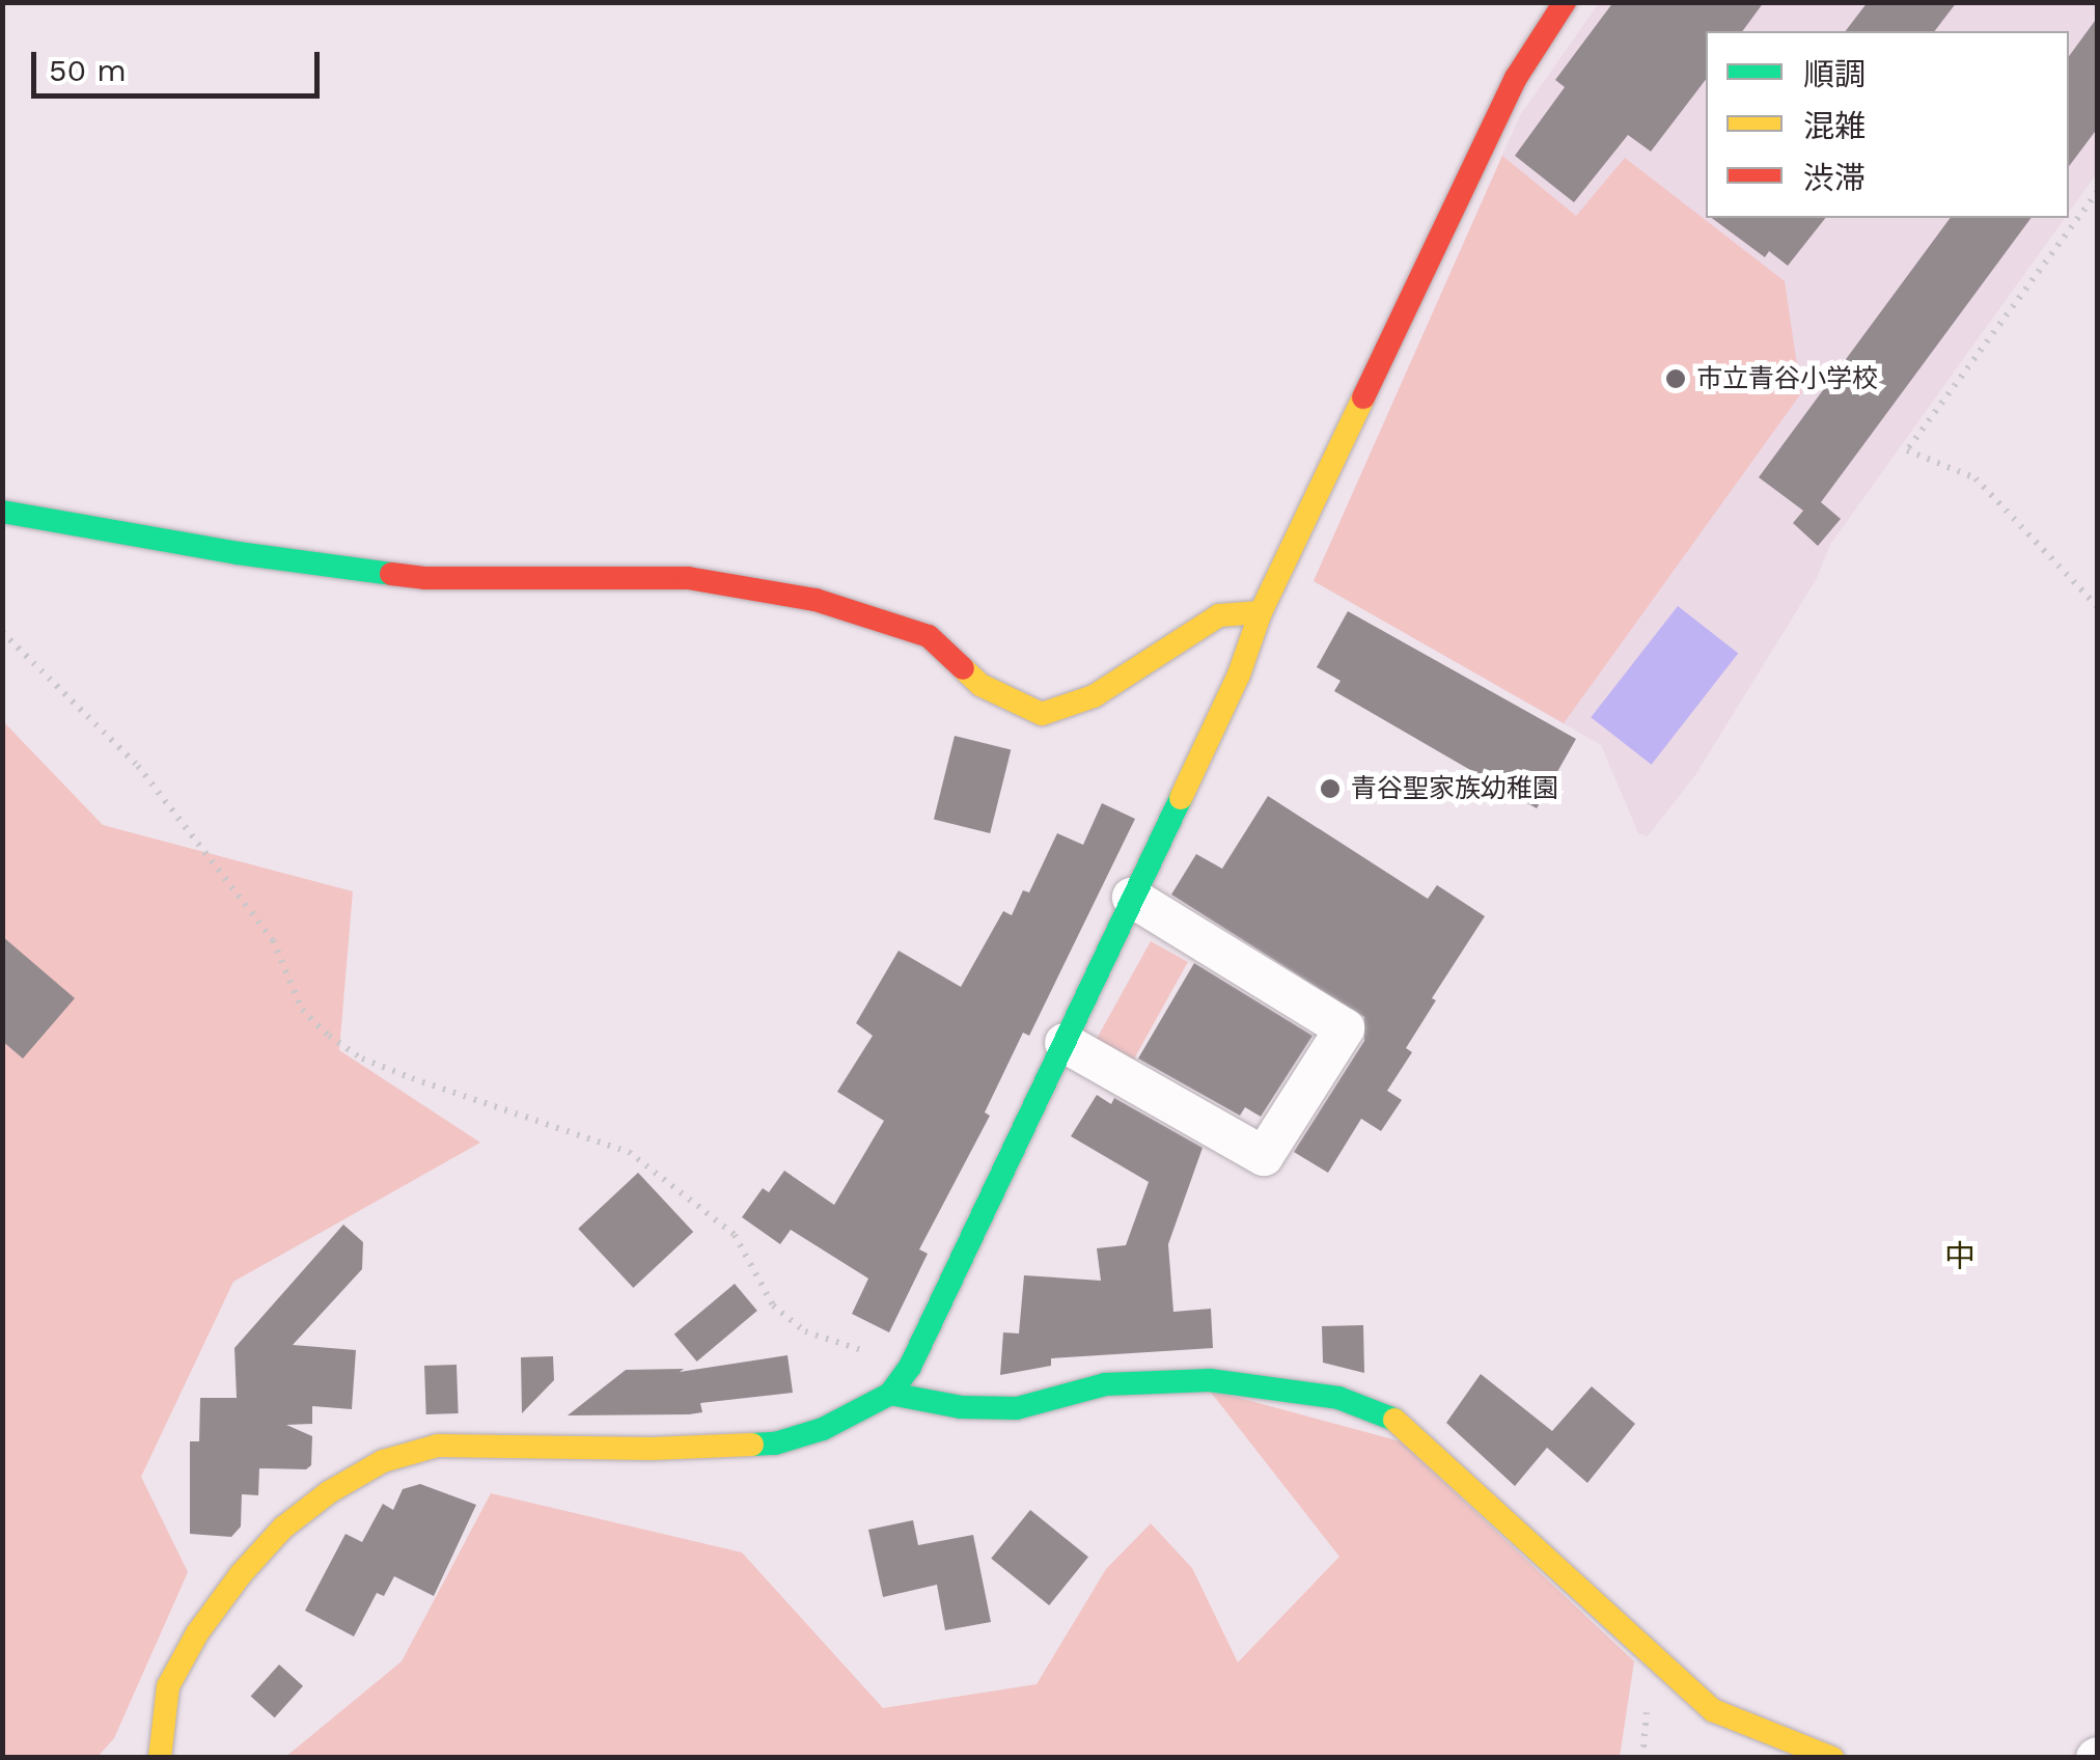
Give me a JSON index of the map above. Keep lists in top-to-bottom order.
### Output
{
  "districts": ["中"],
  "places": ["市立青谷小学校", "青谷聖家族幼稚園"],
  "legend": ["順調", "混雑", "渋滞"],
  "scale_bar": "50 m"
}
